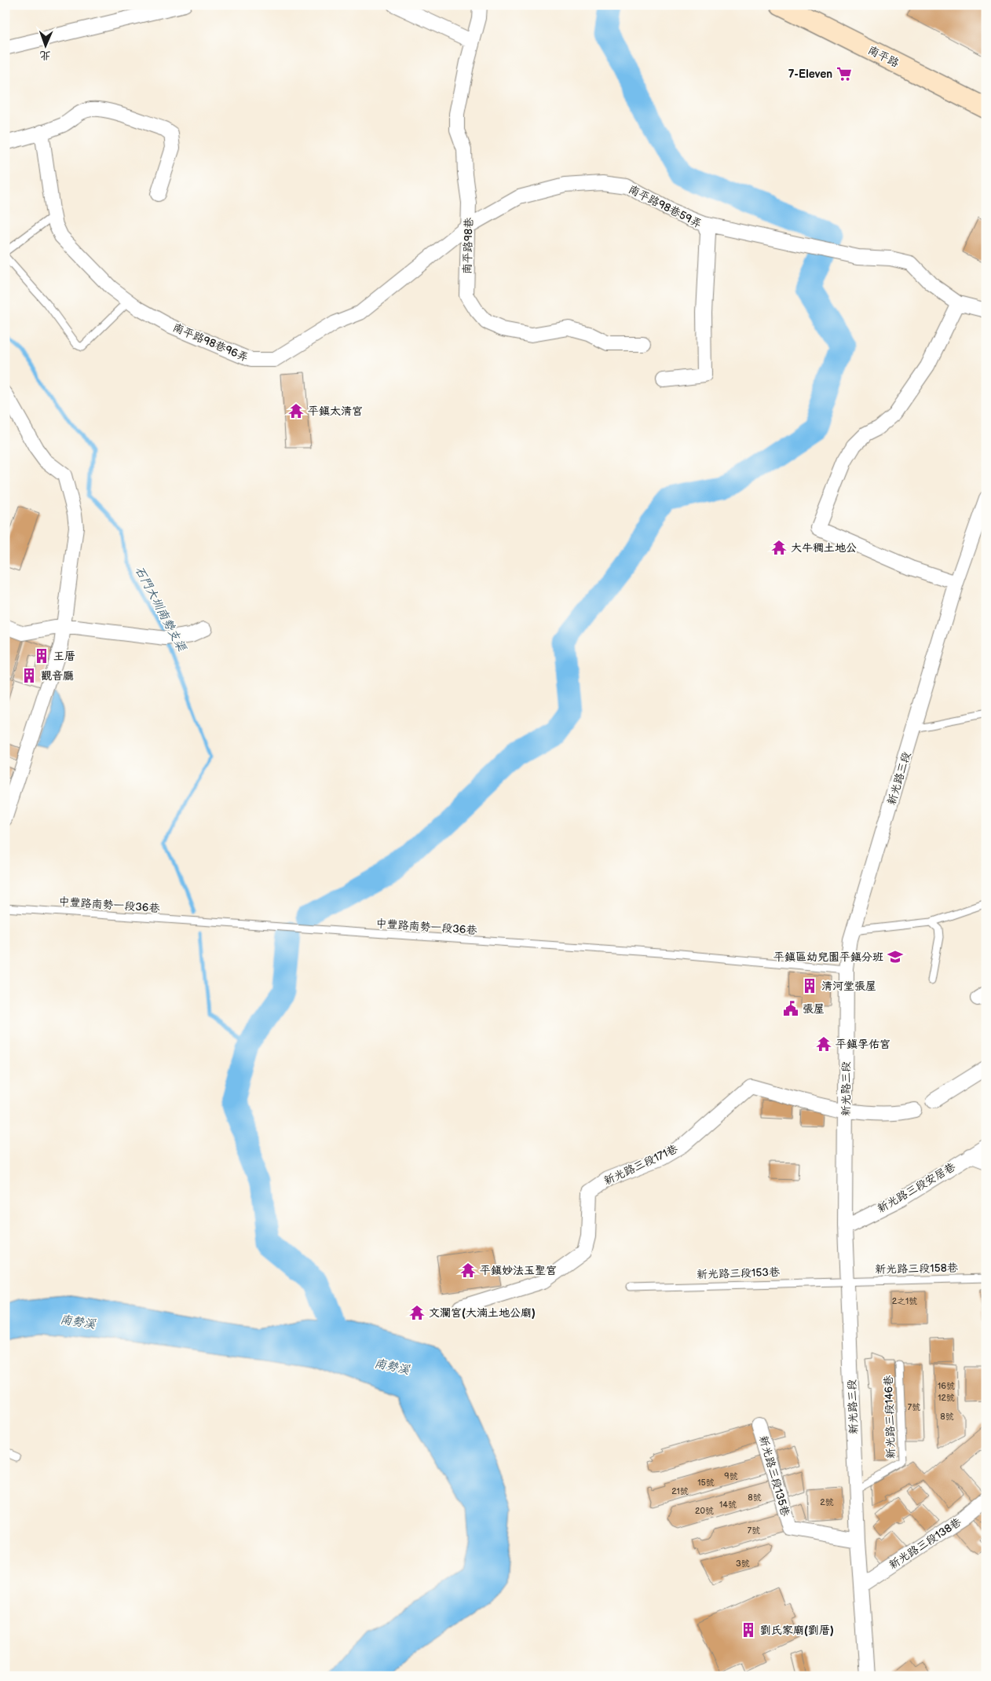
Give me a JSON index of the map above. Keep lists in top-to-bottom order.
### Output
{
  "streets": {
    "street": [
      "南平路",
      "南平路98巷59弄",
      "南平路98巷",
      "南平路98巷96弄",
      "新光路三段",
      "新光路三段171巷",
      "新光路三段安居巷",
      "新光路三段135巷",
      "新光路三段138巷"
    ],
    "lane": [
      "中豐路南勢一段36巷",
      "新光路三段158巷",
      "新光路三段153巷",
      "新光路三段146巷"
    ]
  },
  "crossings": [
    ["南平路98巷59弄", "南平路98巷"],
    ["南平路98巷59弄", "南平路98巷96弄"],
    ["南平路98巷", "南平路98巷96弄"],
    ["新光路三段", "中豐路南勢一段36巷"],
    ["新光路三段", "新光路三段171巷"],
    ["新光路三段", "新光路三段安居巷"],
    ["新光路三段", "新光路三段158巷"],
    ["新光路三段", "新光路三段153巷"],
    ["新光路三段", "新光路三段146巷"],
    ["新光路三段", "新光路三段135巷"],
    ["新光路三段", "新光路三段138巷"],
    ["新光路三段158巷", "新光路三段153巷"]
  ],
  "water": ["石門大圳南勢支渠", "南勢溪"],
  "places": {
    "supermarket": ["7-Eleven"],
    "temple": [
      "平鎮太清宮",
      "大牛稠土地公",
      "平鎮孚佑宮",
      "平鎮妙法玉聖宮",
      "文瀾宮(大湳土地公廟)"
    ],
    "building": [
      "王厝",
      "觀音廳",
      "清河堂張屋",
      "劉氏家廟(劉厝)"
    ],
    "school or university": ["平鎮區幼兒園平鎮分班"],
    "public building": ["張屋"]
  },
  "house_numbers": [
    "2之1號",
    "16號",
    "12號",
    "7號",
    "8號",
    "9號",
    "15號",
    "21號",
    "8號",
    "2號",
    "14號",
    "20號",
    "7號",
    "3號"
  ],
  "north": "bottom"
}
